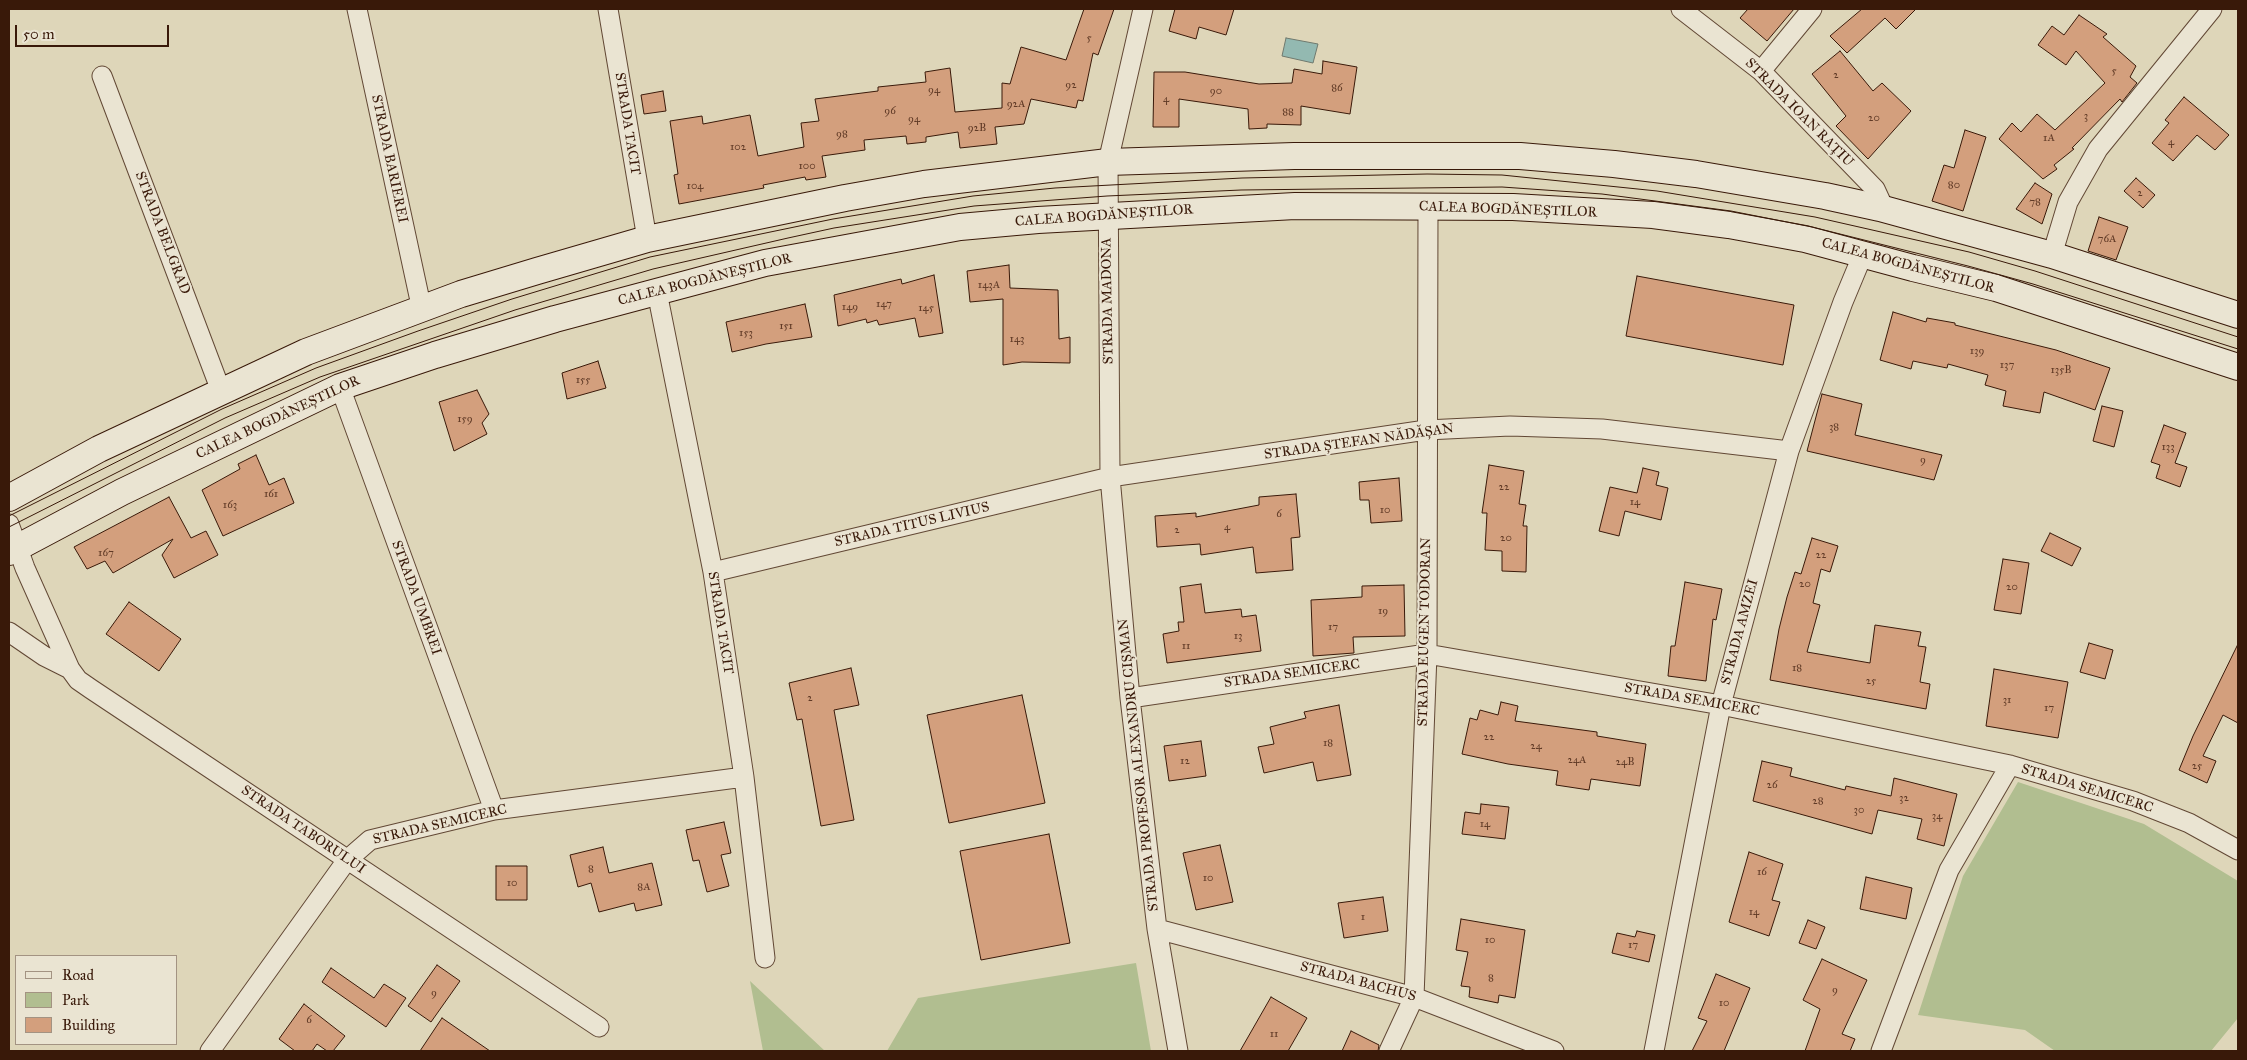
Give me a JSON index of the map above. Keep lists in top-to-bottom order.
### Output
{
  "streets": {
    "main road": ["CALEA BOGDĂNEȘTILOR"],
    "street": [
      "STRADA IOAN RAȚIU",
      "STRADA TACIT",
      "STRADA BARIEREI",
      "STRADA BELGRAD",
      "STRADA MADONA",
      "STRADA ȘTEFAN NĂDĂȘAN",
      "STRADA TITUS LIVIUS",
      "STRADA UMBREI",
      "STRADA EUGEN TODORAN",
      "STRADA AMZEI",
      "STRADA SEMICERC",
      "STRADA PROFESOR ALEXANDRU CIȘMAN",
      "STRADA TABORULUI",
      "STRADA BACHUS"
    ]
  },
  "crossings": [
    ["STRADA TACIT", "CALEA BOGDĂNEȘTILOR"],
    ["STRADA TACIT", "STRADA TITUS LIVIUS"],
    ["STRADA TACIT", "STRADA SEMICERC"],
    ["CALEA BOGDĂNEȘTILOR", "STRADA MADONA"],
    ["CALEA BOGDĂNEȘTILOR", "STRADA UMBREI"],
    ["CALEA BOGDĂNEȘTILOR", "STRADA EUGEN TODORAN"],
    ["CALEA BOGDĂNEȘTILOR", "STRADA AMZEI"],
    ["STRADA MADONA", "STRADA ȘTEFAN NĂDĂȘAN"],
    ["STRADA MADONA", "STRADA TITUS LIVIUS"],
    ["STRADA MADONA", "STRADA PROFESOR ALEXANDRU CIȘMAN"],
    ["STRADA ȘTEFAN NĂDĂȘAN", "STRADA TITUS LIVIUS"],
    ["STRADA ȘTEFAN NĂDĂȘAN", "STRADA EUGEN TODORAN"],
    ["STRADA ȘTEFAN NĂDĂȘAN", "STRADA AMZEI"],
    ["STRADA ȘTEFAN NĂDĂȘAN", "STRADA PROFESOR ALEXANDRU CIȘMAN"],
    ["STRADA TITUS LIVIUS", "STRADA PROFESOR ALEXANDRU CIȘMAN"],
    ["STRADA UMBREI", "STRADA SEMICERC"],
    ["STRADA EUGEN TODORAN", "STRADA SEMICERC"],
    ["STRADA EUGEN TODORAN", "STRADA BACHUS"],
    ["STRADA AMZEI", "STRADA SEMICERC"],
    ["STRADA SEMICERC", "STRADA PROFESOR ALEXANDRU CIȘMAN"],
    ["STRADA SEMICERC", "STRADA TABORULUI"],
    ["STRADA PROFESOR ALEXANDRU CIȘMAN", "STRADA BACHUS"]
  ],
  "house_numbers": [
    "5",
    "5",
    "2",
    "92",
    "86",
    "94",
    "90",
    "4",
    "92A",
    "96",
    "88",
    "3",
    "20",
    "94",
    "92B",
    "98",
    "1A",
    "4",
    "102",
    "100",
    "80",
    "104",
    "2",
    "78",
    "76A",
    "143A",
    "147",
    "149",
    "145",
    "151",
    "153",
    "143",
    "139",
    "137",
    "135B",
    "155",
    "159",
    "38",
    "133",
    "9",
    "22",
    "161",
    "14",
    "163",
    "10",
    "6",
    "4",
    "2",
    "20",
    "167",
    "22",
    "20",
    "20",
    "19",
    "17",
    "13",
    "11",
    "18",
    "25",
    "2",
    "31",
    "17",
    "22",
    "18",
    "24",
    "24A",
    "12",
    "24B",
    "25",
    "26",
    "32",
    "28",
    "30",
    "34",
    "14",
    "8",
    "16",
    "10",
    "10",
    "8A",
    "14",
    "1",
    "10",
    "17",
    "8",
    "9",
    "9",
    "10",
    "6",
    "11"
  ],
  "legend": ["Road", "Park", "Building"],
  "scale_bar": "50 m"
}
